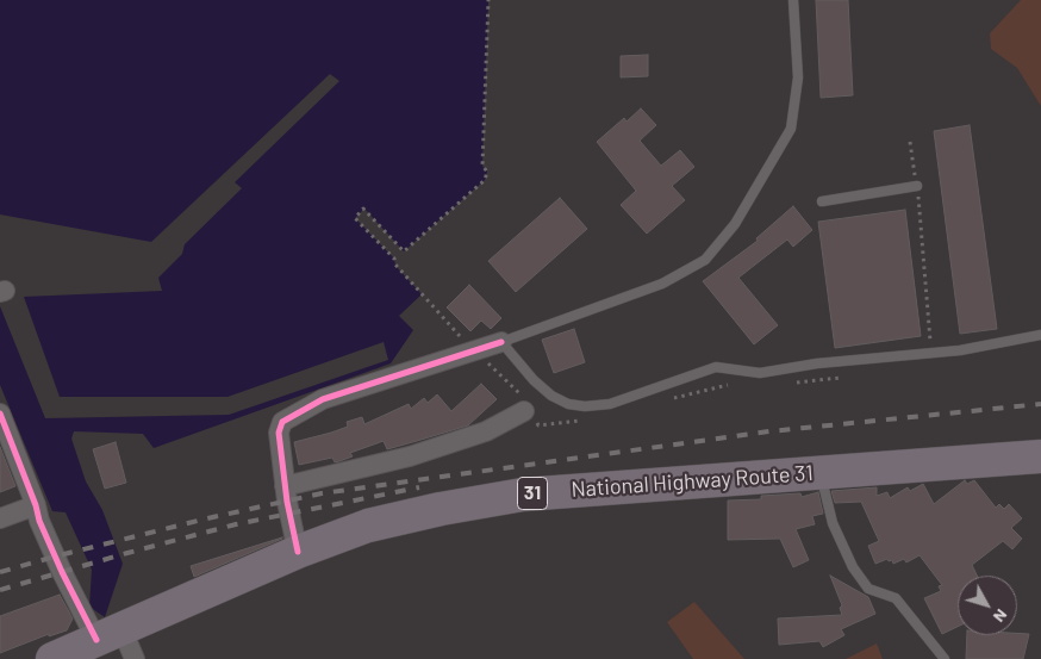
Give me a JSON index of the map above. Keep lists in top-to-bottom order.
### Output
{
  "streets": {
    "highway": ["National Highway Route 31", "31"]
  },
  "north": "bottom right"
}
